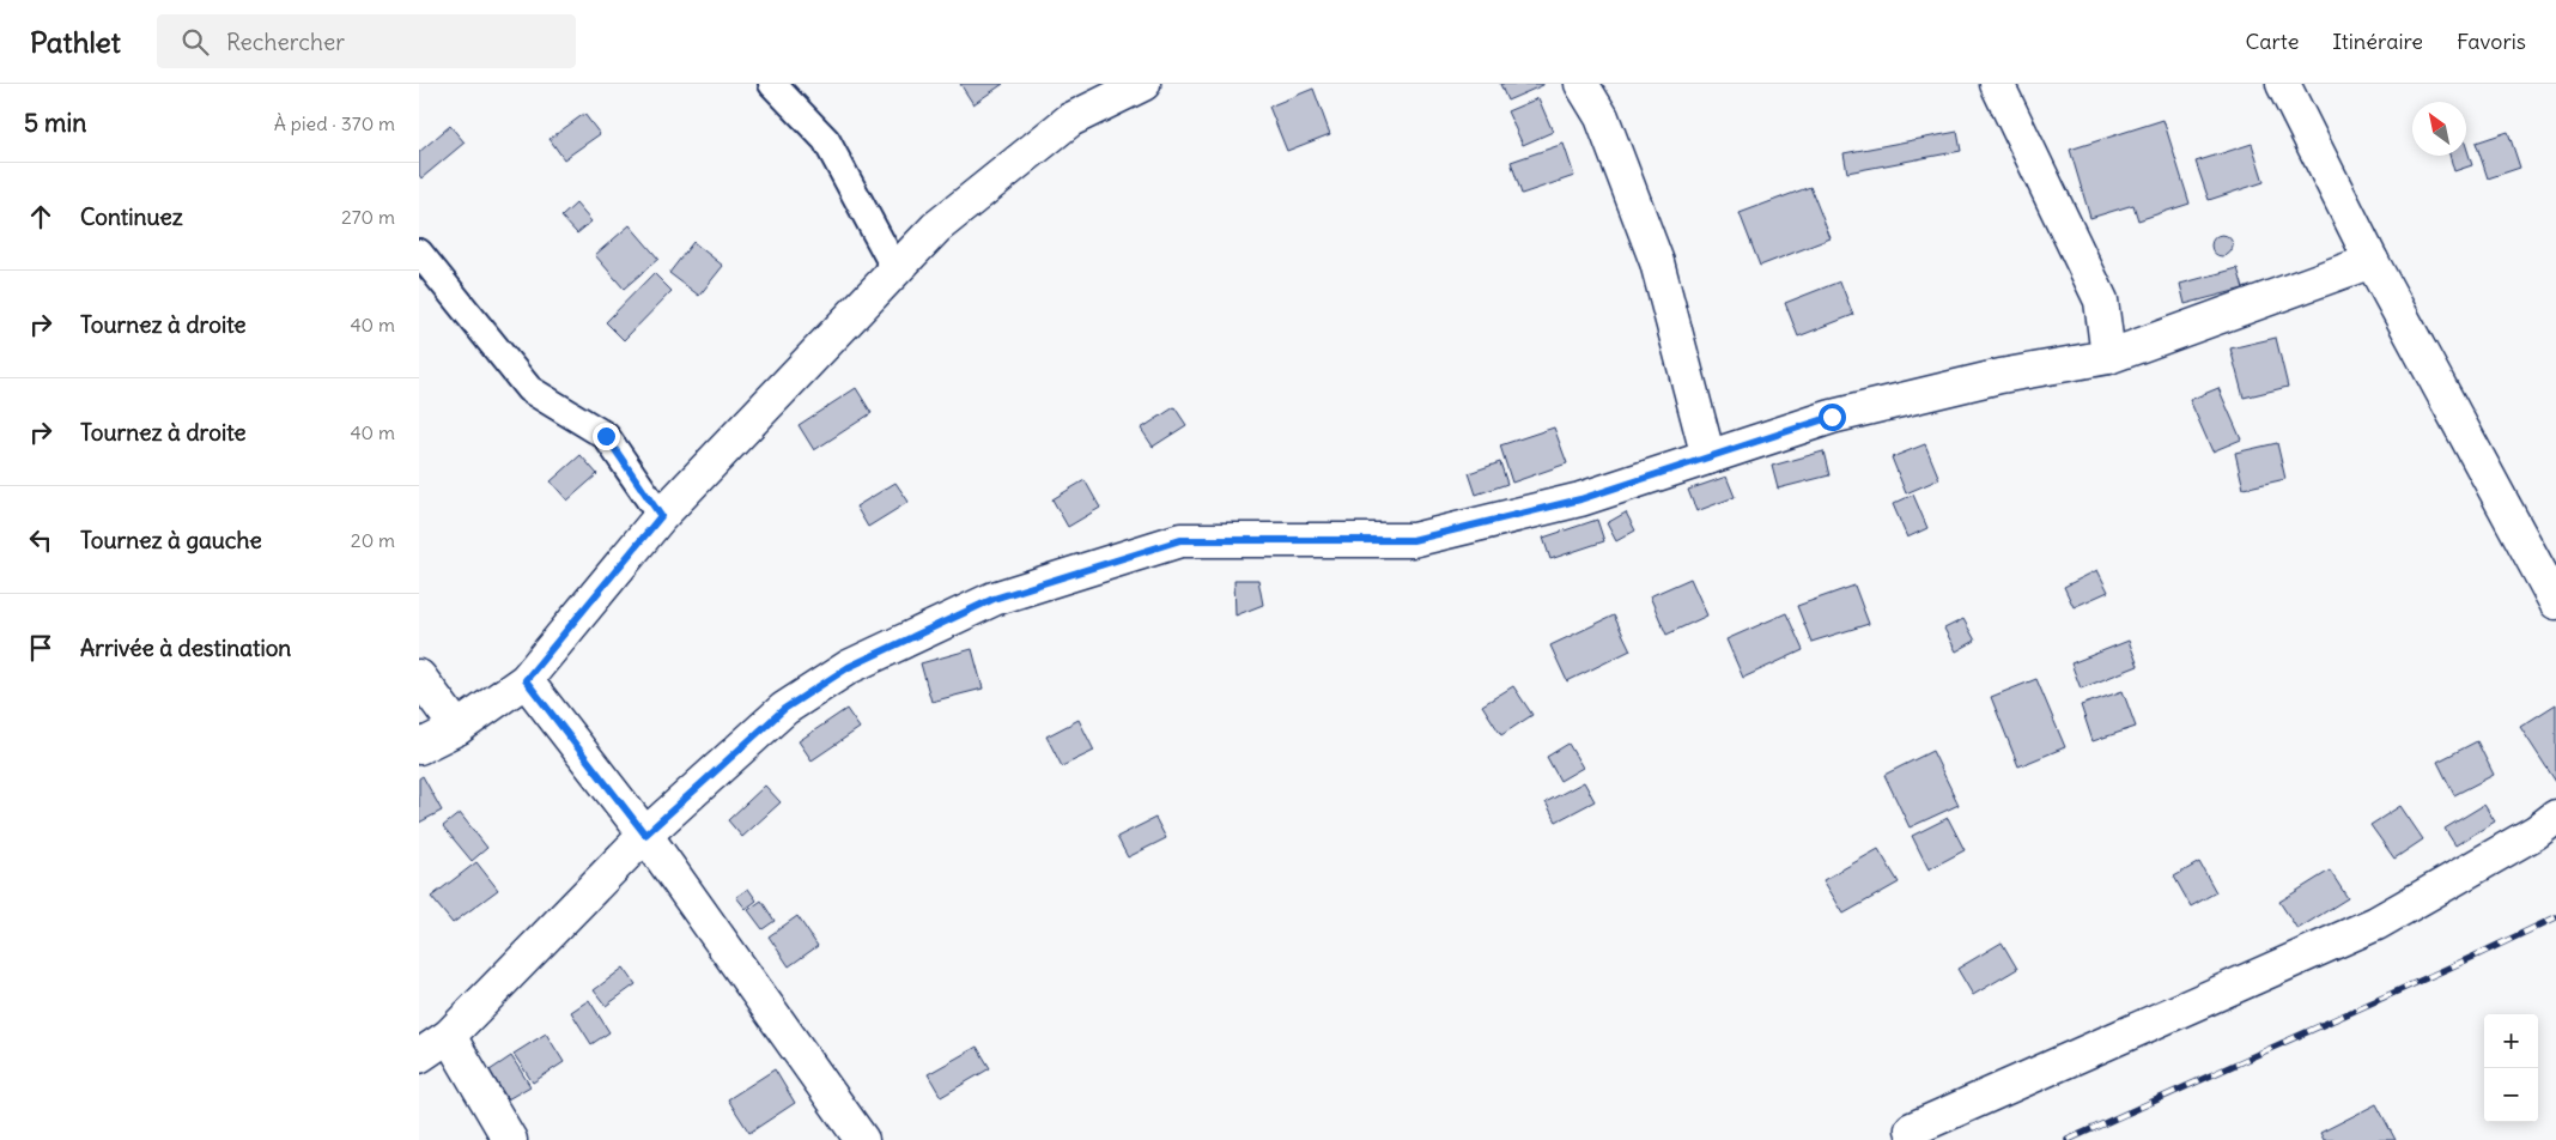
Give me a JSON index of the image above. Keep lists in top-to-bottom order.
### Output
{
  "north": "top left",
  "page": {
    "header": "Pathlet",
    "search": "Rechercher",
    "nav": ["Carte", "Itinéraire", "Favoris"],
    "heading": ["5 min", "À pied · 370 m"],
    "list": [
      ["Continuez", "270 m"],
      ["Tournez à droite", "40 m"],
      ["Tournez à droite", "40 m"],
      ["Tournez à gauche", "20 m"],
      "Arrivée à destination"
    ],
    "map_buttons": ["+", "−"]
  }
}
